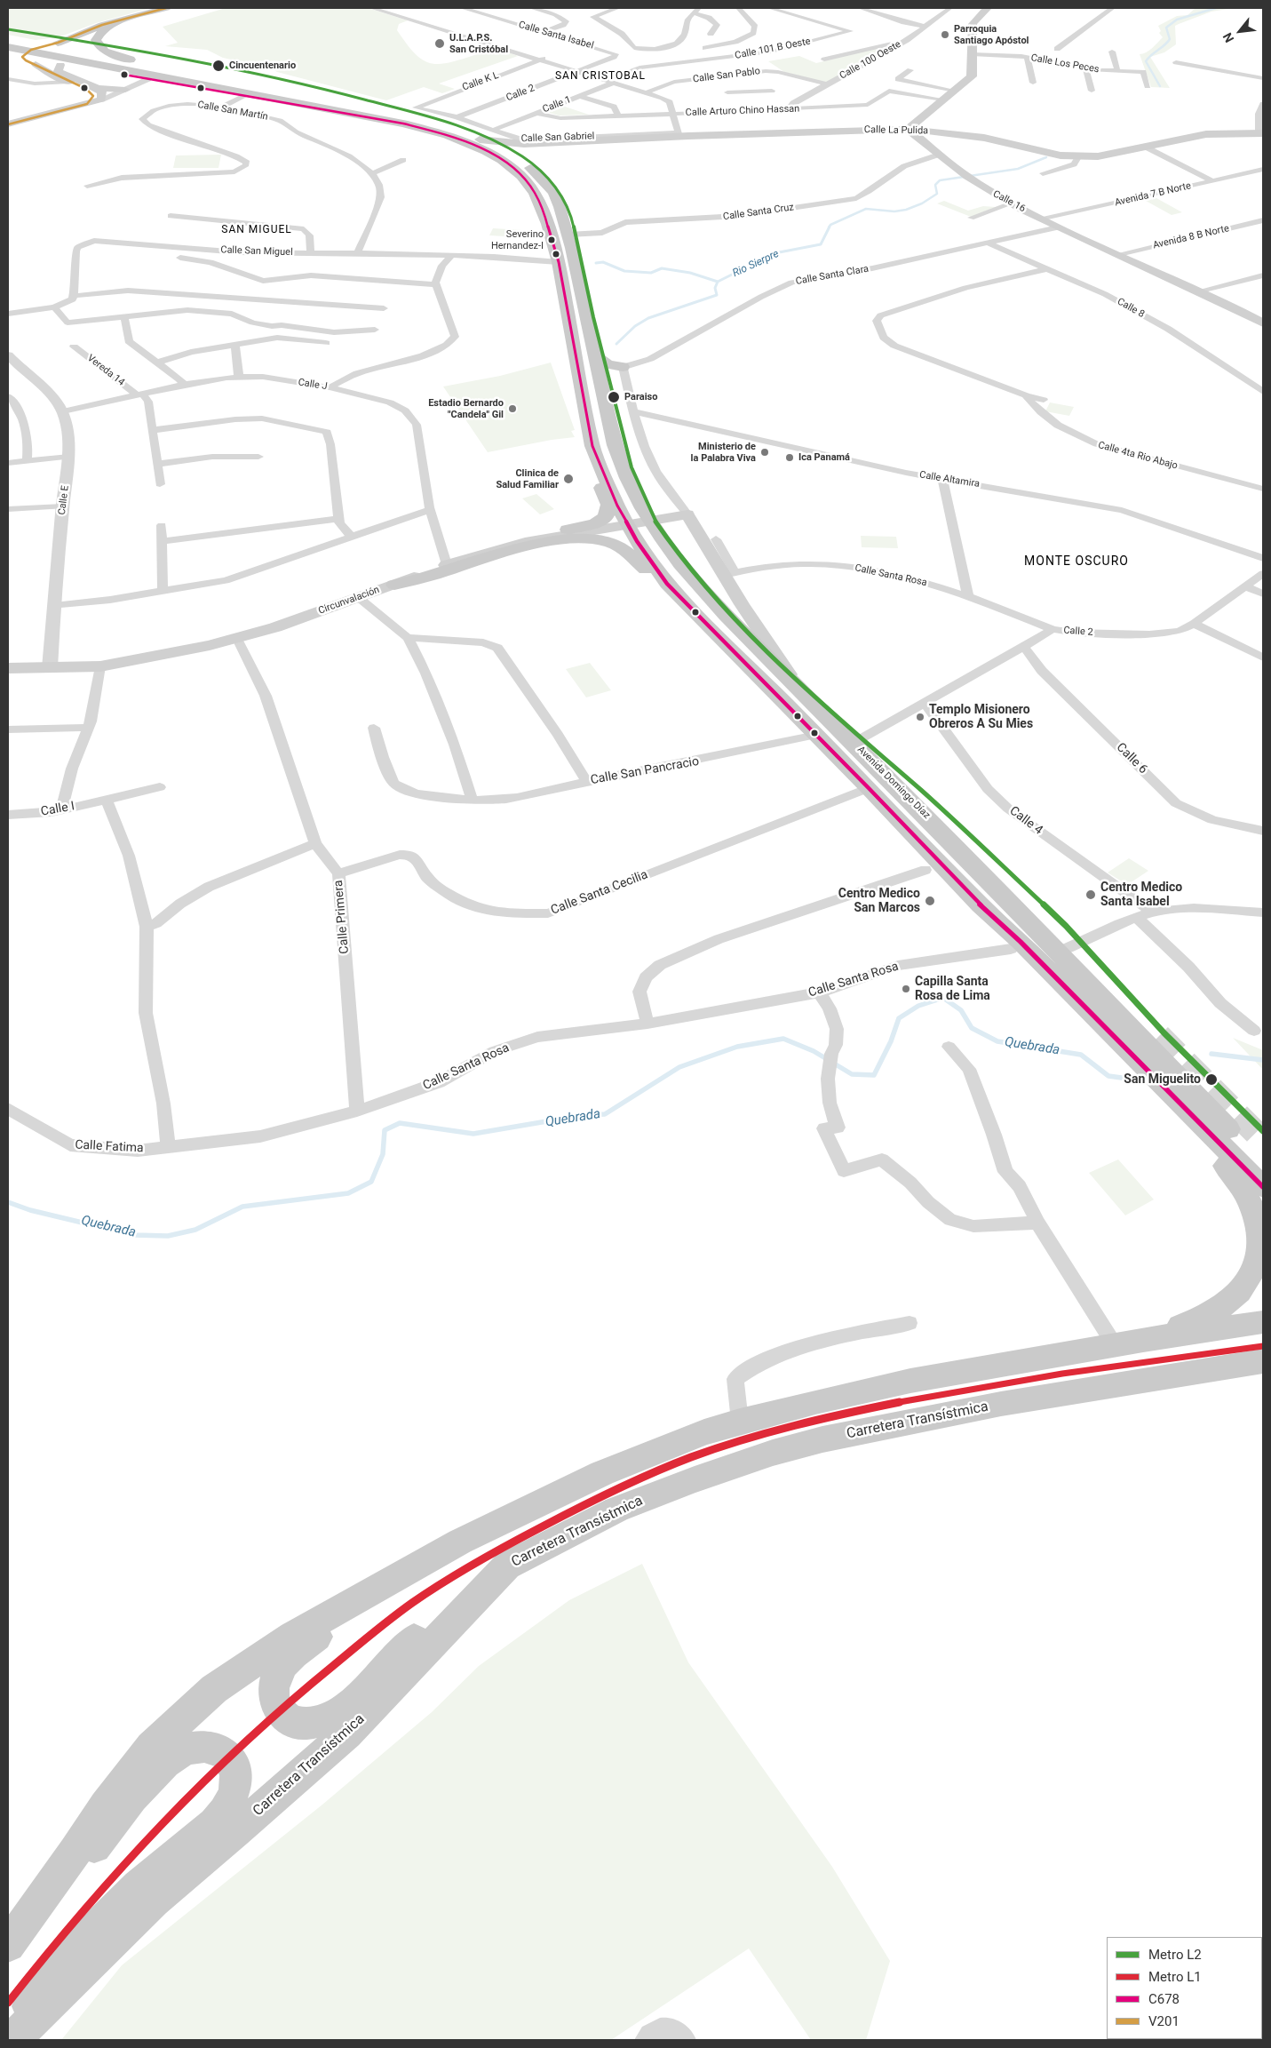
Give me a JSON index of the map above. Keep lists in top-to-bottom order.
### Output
{
  "streets": {
    "main road": [
      "Calle La Pulida",
      "Calle 16",
      "Circunvalación",
      "Avenida Domingo Díaz",
      "Carretera Transístmica"
    ],
    "street": [
      "Calle Santa Isabel",
      "Calle 101 B Oeste",
      "Calle 100 Oeste",
      "Calle Los Peces",
      "Calle San Pablo",
      "Calle K L",
      "Calle 2",
      "Calle 1",
      "Calle San Martín",
      "Calle Arturo Chino Hassan",
      "Calle San Gabriel",
      "Avenida 7 B Norte",
      "Calle Santa Cruz",
      "Avenida 8 B Norte",
      "Calle San Miguel",
      "Calle Santa Clara",
      "Calle 8",
      "Vereda 14",
      "Calle J",
      "Calle 4ta Rio Abajo",
      "Calle Altamira",
      "Calle E",
      "Calle Santa Rosa",
      "Calle 6",
      "Calle San Pancracio",
      "Calle I",
      "Calle 4",
      "Calle Santa Cecilia",
      "Calle Primera",
      "Calle Fatima"
    ]
  },
  "crossings": [
    ["Calle Santa Isabel", "Calle 2"],
    ["Calle 101 B Oeste", "Calle 1"],
    ["Calle 100 Oeste", "Calle San Pablo"],
    ["Calle 100 Oeste", "Calle Arturo Chino Hassan"],
    ["Calle K L", "Calle San Gabriel"],
    ["Calle 2", "Calle San Gabriel"],
    ["Calle 2", "Calle Santa Rosa"],
    ["Calle 2", "Calle 6"],
    ["Calle 2", "Avenida Domingo Díaz"],
    ["Calle 2", "Calle 4"],
    ["Calle 1", "Calle Arturo Chino Hassan"],
    ["Calle 1", "Calle San Gabriel"],
    ["Calle Arturo Chino Hassan", "Calle La Pulida"],
    ["Calle Arturo Chino Hassan", "Calle San Gabriel"],
    ["Calle La Pulida", "Calle San Gabriel"],
    ["Calle La Pulida", "Calle 16"],
    ["Calle La Pulida", "Avenida Domingo Díaz"],
    ["Avenida 7 B Norte", "Calle 16"],
    ["Calle 16", "Calle Santa Cruz"],
    ["Calle 16", "Avenida 8 B Norte"],
    ["Calle 16", "Calle Santa Clara"],
    ["Calle Santa Cruz", "Avenida Domingo Díaz"],
    ["Calle San Miguel", "Avenida Domingo Díaz"],
    ["Calle Santa Clara", "Calle 8"],
    ["Vereda 14", "Calle J"],
    ["Calle J", "Calle E"],
    ["Calle E", "Circunvalación"],
    ["Calle Santa Rosa", "Calle Primera"],
    ["Calle Santa Rosa", "Calle Fatima"],
    ["Circunvalación", "Calle Primera"],
    ["Calle San Pancracio", "Avenida Domingo Díaz"],
    ["Avenida Domingo Díaz", "Calle Santa Cecilia"],
    ["Calle Santa Cecilia", "Calle Primera"]
  ],
  "districts": ["SAN CRISTOBAL", "SAN MIGUEL", "MONTE OSCURO"],
  "water": ["Rio Sierpre", "Quebrada"],
  "places": [
    "Parroquia Santiago Apóstol",
    "U.L.A.P.S. San Cristóbal",
    "Cincuentenario",
    "Severino Hernandez-I",
    "Paraiso",
    "Estadio Bernardo \"Candela\" Gil",
    "Ministerio de la Palabra Viva",
    "Ica Panamá",
    "Clinica de Salud Familiar",
    "Templo Misionero Obreros A Su Mies",
    "Centro Medico Santa Isabel",
    "Centro Medico San Marcos",
    "Capilla Santa Rosa de Lima",
    "San Miguelito"
  ],
  "lines": [
    "transit line V201",
    "metro line L2",
    "transit line C678",
    "metro line L1"
  ],
  "legend": [
    "Metro L2",
    "Metro L1",
    "C678",
    "V201"
  ],
  "north": "bottom left"
}
